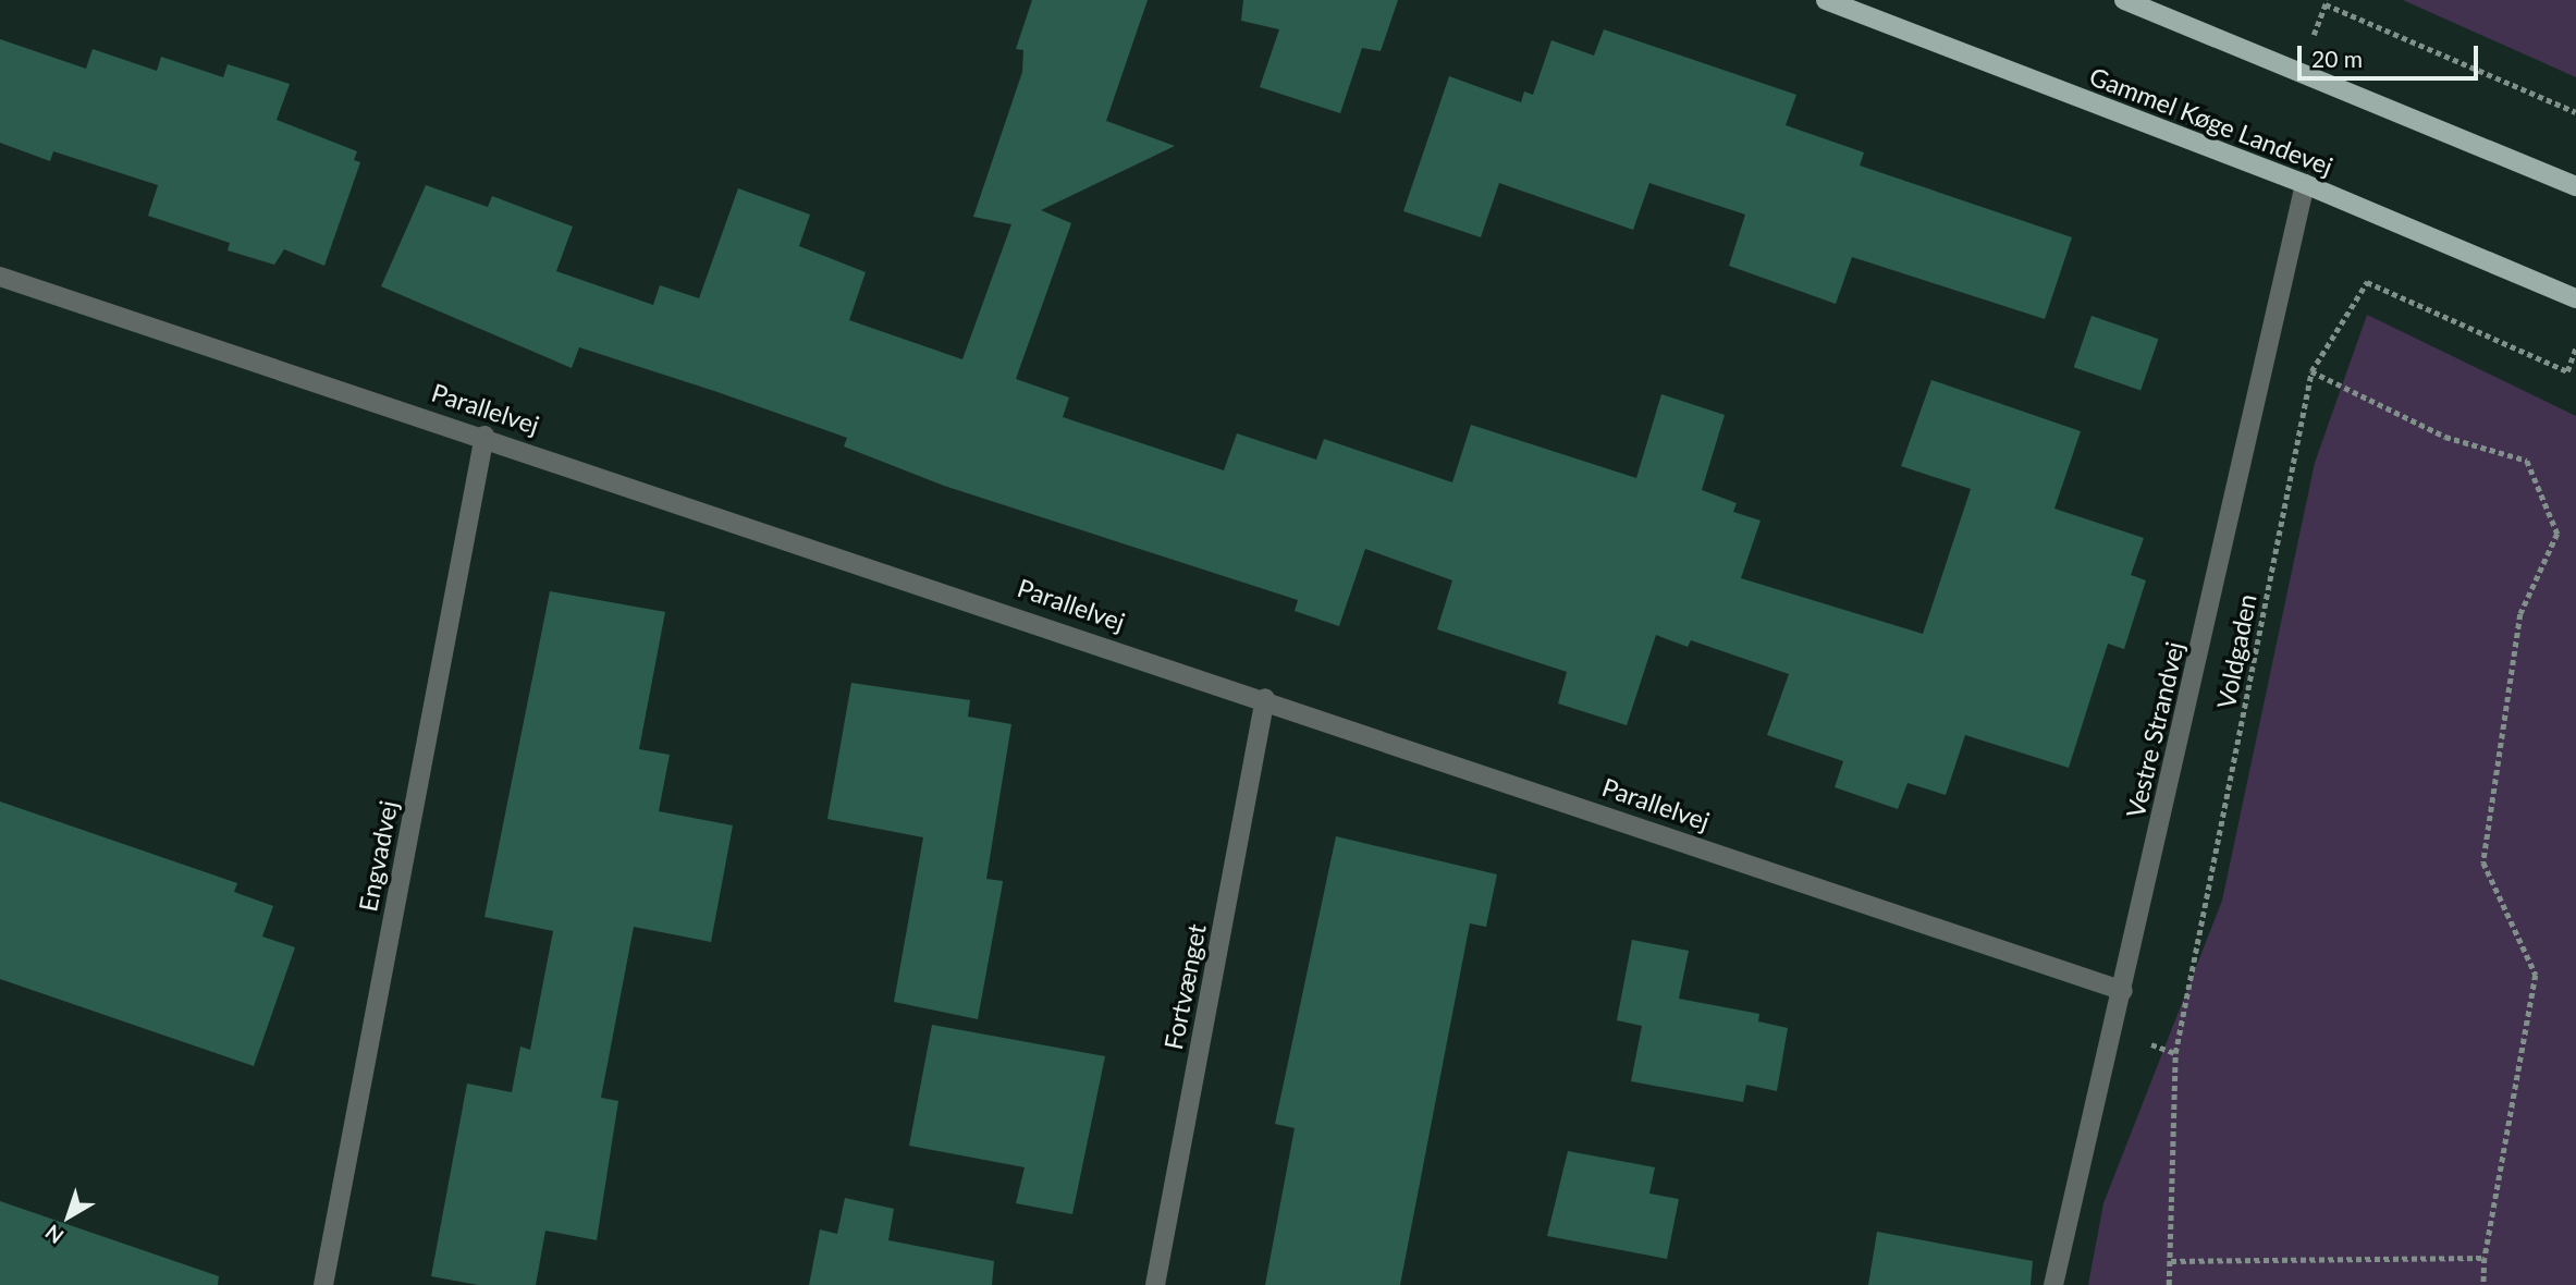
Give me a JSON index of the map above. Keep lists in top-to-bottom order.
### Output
{
  "streets": {
    "main road": ["Gammel Køge Landevej"],
    "street": [
      "Parallelvej",
      "Vestre Strandvej",
      "Engvadvej",
      "Fortvænget"
    ],
    "path": ["Voldgaden"]
  },
  "crossings": [
    ["Gammel Køge Landevej", "Vestre Strandvej"],
    ["Parallelvej", "Vestre Strandvej"],
    ["Parallelvej", "Engvadvej"],
    ["Parallelvej", "Fortvænget"]
  ],
  "scale_bar": "20 m",
  "north": "bottom left"
}
